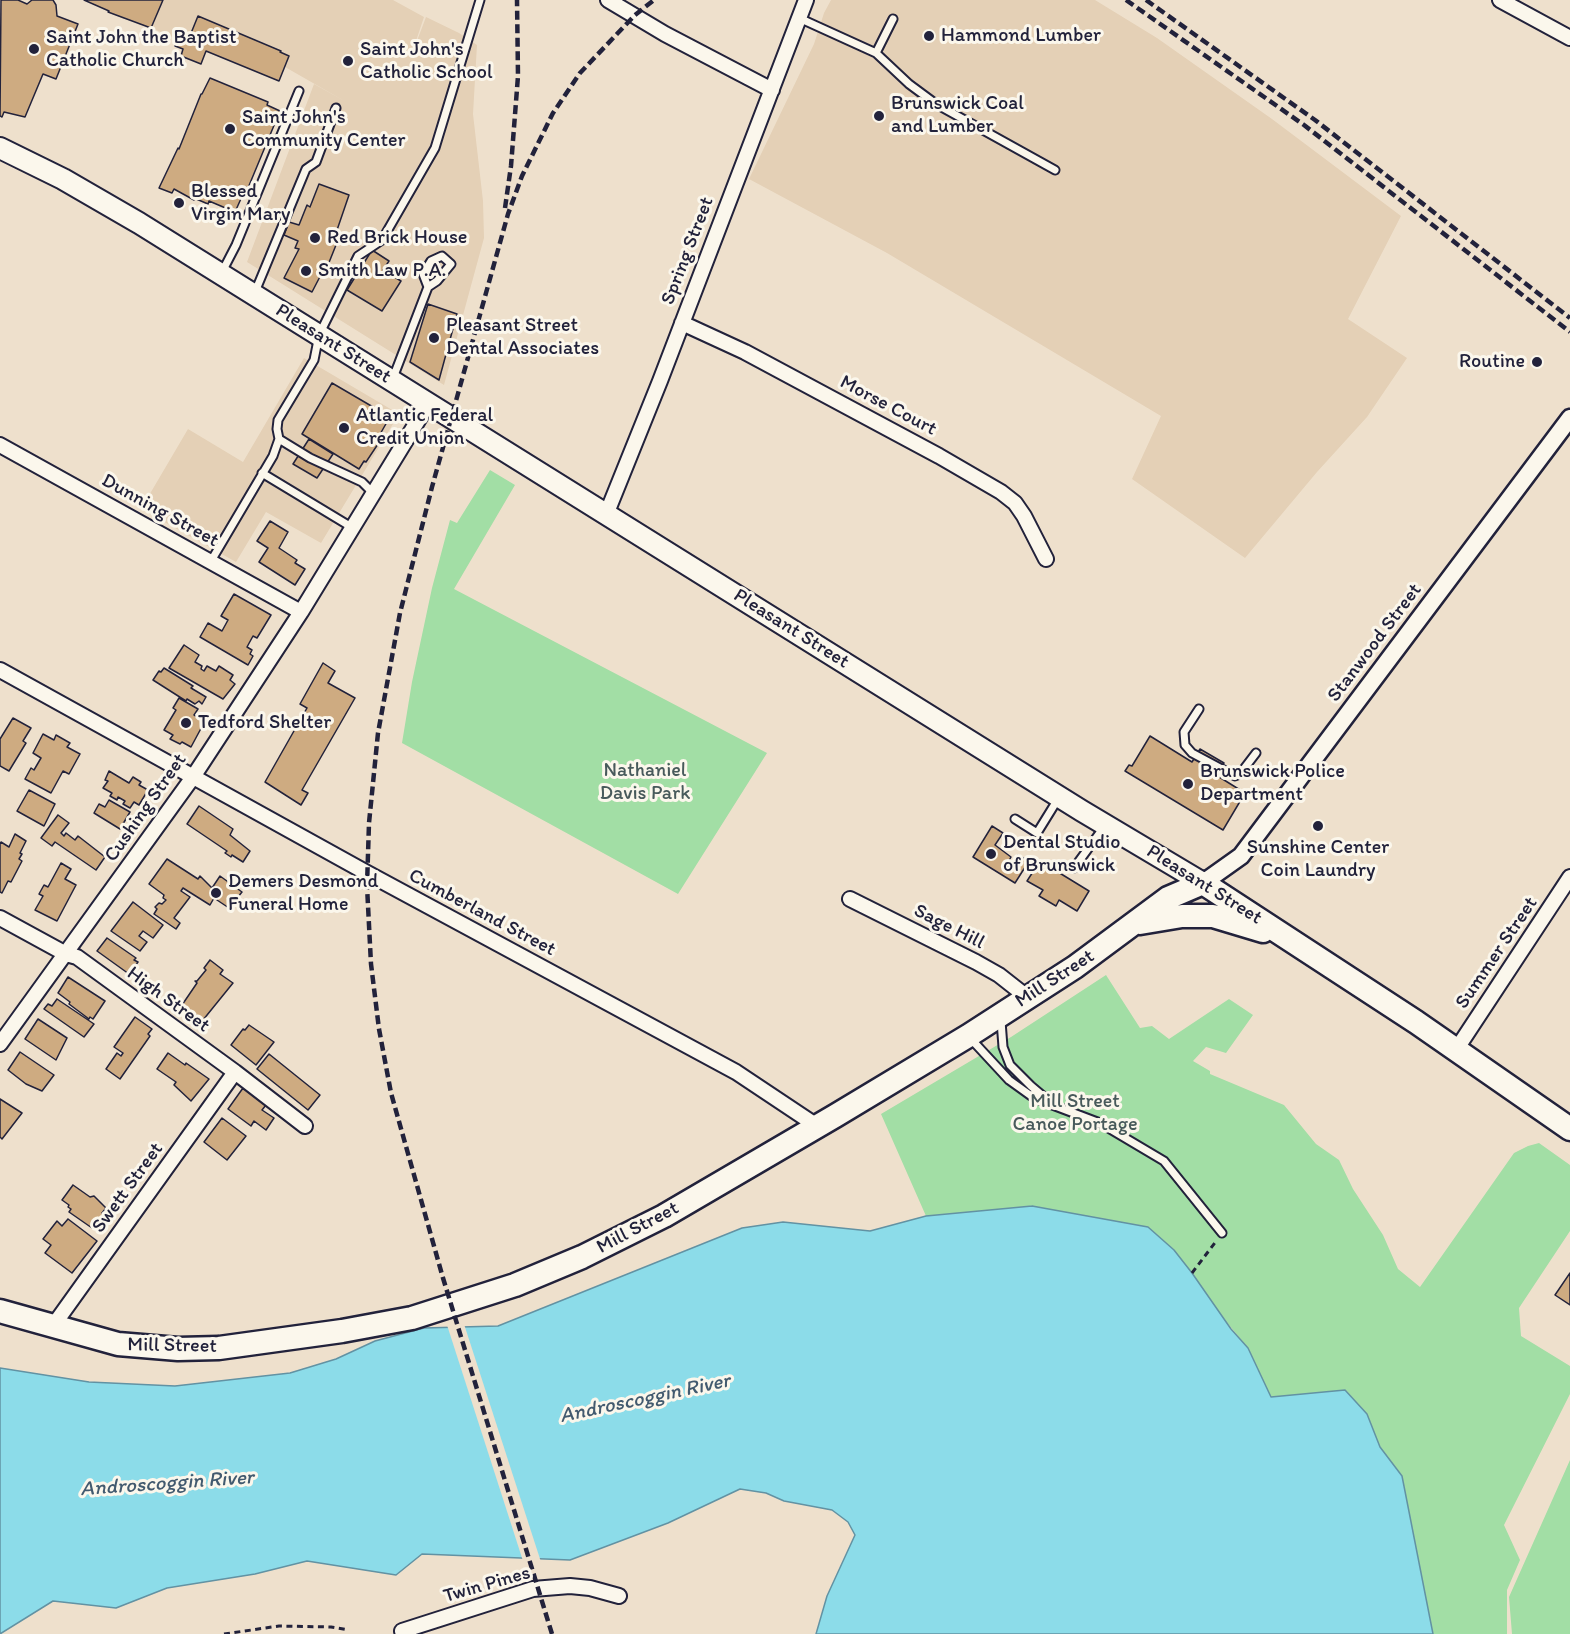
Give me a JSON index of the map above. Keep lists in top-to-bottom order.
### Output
{
  "streets": {
    "highway": ["Pleasant Street", "Mill Street"],
    "street": [
      "Spring Street",
      "Morse Court",
      "Dunning Street",
      "Stanwood Street",
      "Cushing Street",
      "Cumberland Street",
      "Sage Hill",
      "Summer Street",
      "High Street",
      "Swett Street",
      "Twin Pines"
    ]
  },
  "crossings": [
    ["Spring Street", "Pleasant Street"],
    ["Spring Street", "Morse Court"],
    ["Pleasant Street", "Stanwood Street"],
    ["Pleasant Street", "Cushing Street"],
    ["Pleasant Street", "Summer Street"],
    ["Pleasant Street", "Mill Street"],
    ["Dunning Street", "Cushing Street"],
    ["Stanwood Street", "Mill Street"],
    ["Cushing Street", "Cumberland Street"],
    ["Cushing Street", "High Street"],
    ["Cumberland Street", "Mill Street"],
    ["Sage Hill", "Mill Street"],
    ["Mill Street", "Swett Street"],
    ["High Street", "Swett Street"]
  ],
  "water": ["Androscoggin River"],
  "parks": ["Nathaniel Davis Park", "Mill Street Canoe Portage"],
  "places": [
    "Hammond Lumber",
    "Saint John the Baptist Catholic Church",
    "Saint John's Catholic School",
    "Brunswick Coal and Lumber",
    "Saint John's Community Center",
    "Blessed Virgin Mary",
    "Red Brick House",
    "Smith Law P.A.",
    "Pleasant Street Dental Associates",
    "Routine",
    "Atlantic Federal Credit Union",
    "Tedford Shelter",
    "Brunswick Police Department",
    "Sunshine Center Coin Laundry",
    "Dental Studio of Brunswick",
    "Demers Desmond Funeral Home"
  ]
}
